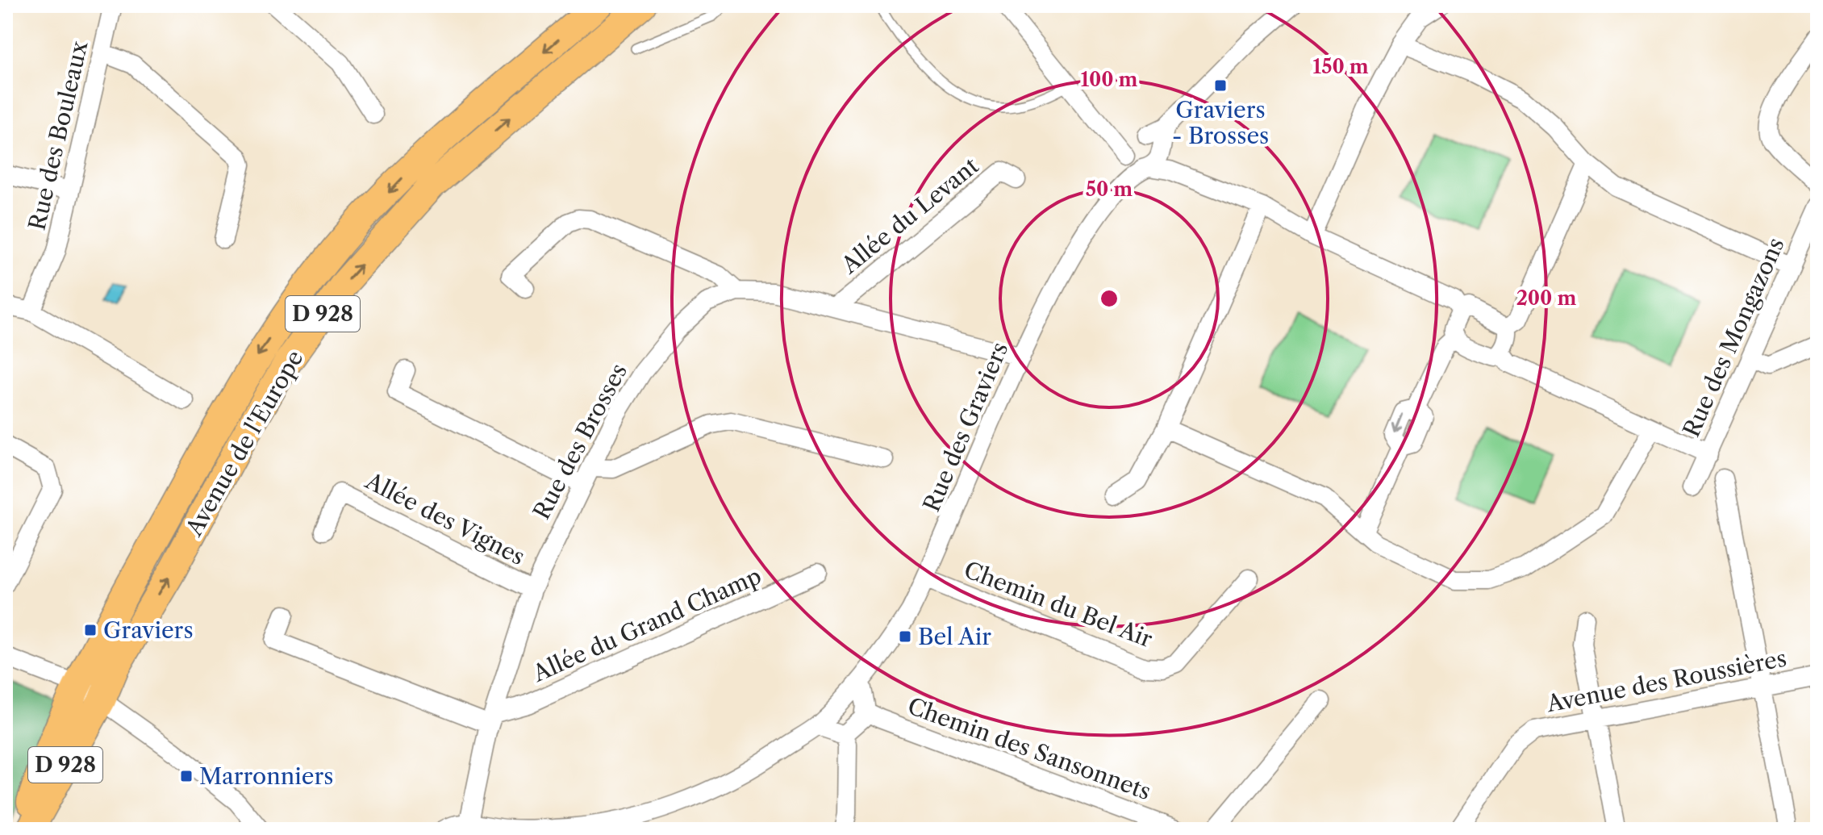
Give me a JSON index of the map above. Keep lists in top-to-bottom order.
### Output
{
  "streets": {
    "main road": ["D 928", "Avenue de l'Europe"],
    "street": [
      "Rue des Bouleaux",
      "Allée du Levant",
      "Rue des Mongazons",
      "Rue des Graviers",
      "Rue des Brosses",
      "Allée des Vignes",
      "Chemin du Bel Air",
      "Allée du Grand Champ",
      "Avenue des Roussières",
      "Chemin des Sansonnets"
    ]
  },
  "crossings": [
    ["Allée du Levant", "Rue des Brosses"],
    ["Rue des Graviers", "Rue des Brosses"],
    ["Rue des Graviers", "Chemin du Bel Air"],
    ["Rue des Brosses", "Allée des Vignes"],
    ["Rue des Brosses", "Allée du Grand Champ"]
  ],
  "places": {
    "transit": [
      "Graviers - Brosses",
      "Graviers",
      "Bel Air",
      "Marronniers"
    ]
  },
  "rings": [
    "150 m",
    "100 m",
    "50 m",
    "200 m"
  ]
}
